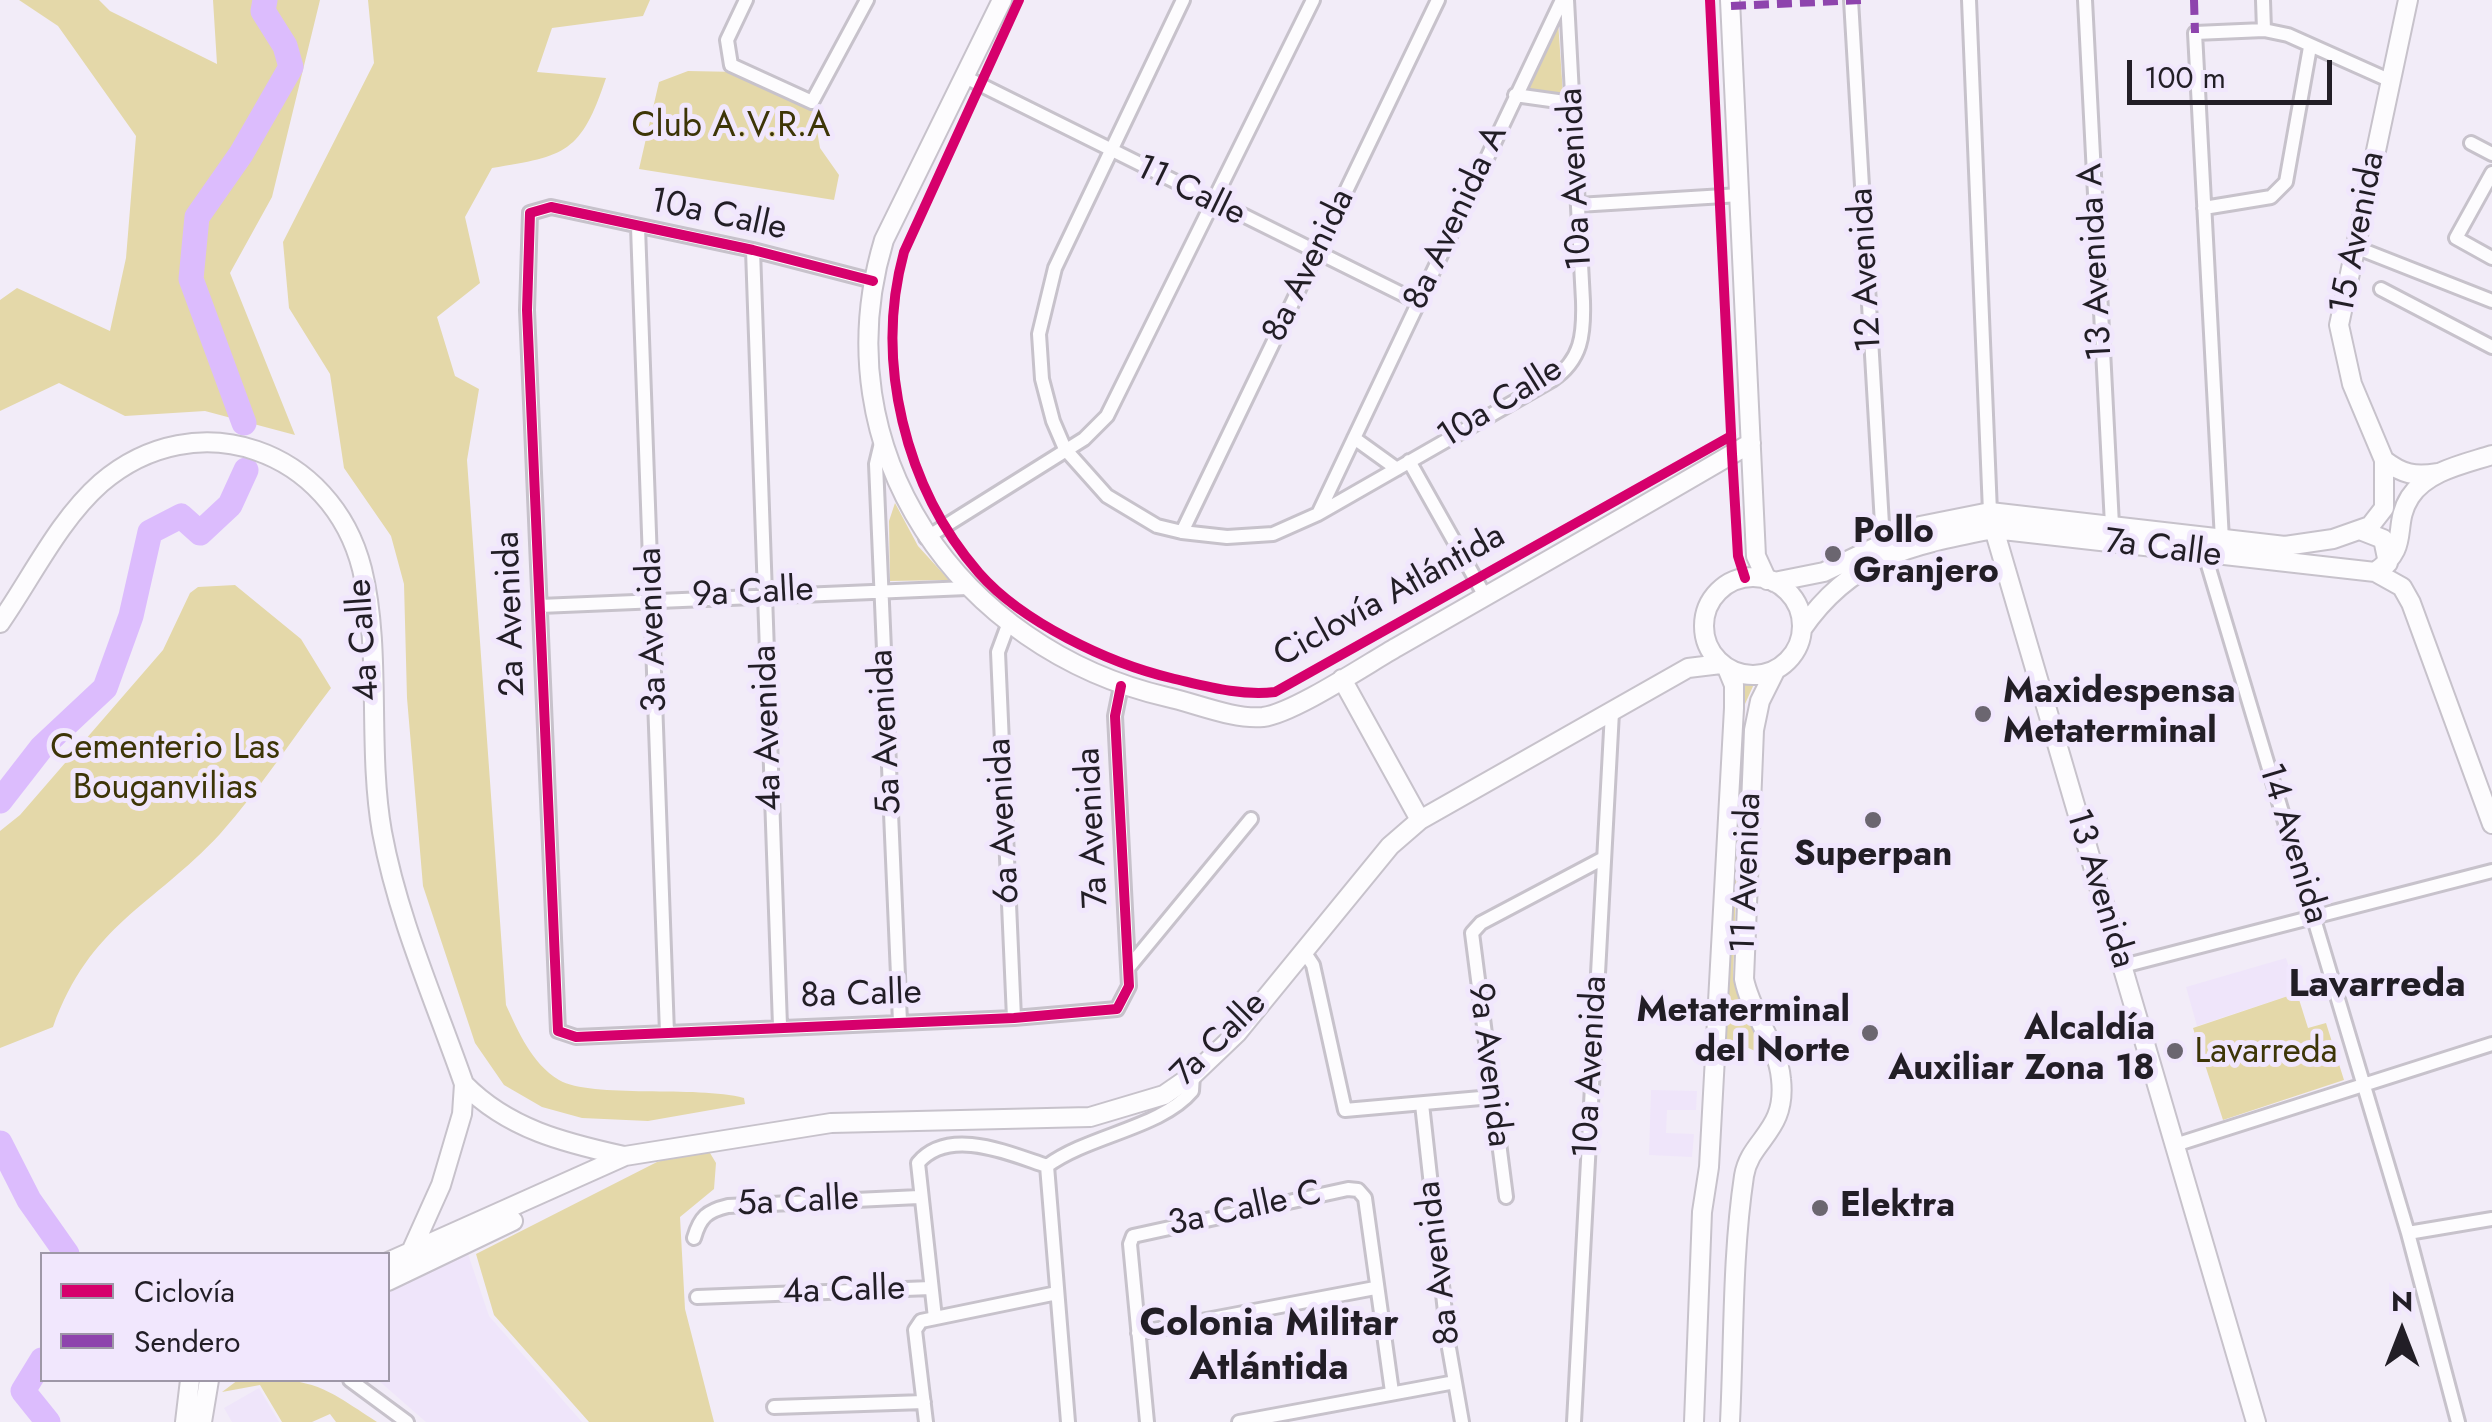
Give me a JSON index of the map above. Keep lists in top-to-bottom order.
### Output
{
  "streets": {
    "main road": [
      "15 Avenida",
      "7a Calle",
      "4a Calle",
      "11 Avenida",
      "13 Avenida"
    ],
    "street": [
      "10a Avenida",
      "11 Calle",
      "10a Calle",
      "8a Avenida A",
      "13 Avenida A",
      "8a Avenida",
      "12 Avenida",
      "9a Calle",
      "2a Avenida",
      "3a Avenida",
      "4a Avenida",
      "5a Avenida",
      "6a Avenida",
      "7a Avenida",
      "14 Avenida",
      "8a Calle",
      "9a Avenida",
      "5a Calle",
      "3a Calle C"
    ],
    "cycle path": ["Ciclovía Atlántida"]
  },
  "crossings": [
    ["10a Avenida", "10a Calle"],
    ["10a Avenida", "8a Avenida A"],
    ["10a Avenida", "7a Calle"],
    ["10a Avenida", "9a Avenida"],
    ["11 Calle", "10a Calle"],
    ["11 Calle", "8a Avenida A"],
    ["11 Calle", "8a Avenida"],
    ["10a Calle", "8a Avenida A"],
    ["10a Calle", "8a Avenida"],
    ["10a Calle", "2a Avenida"],
    ["10a Calle", "3a Avenida"],
    ["10a Calle", "4a Avenida"],
    ["13 Avenida A", "7a Calle"],
    ["12 Avenida", "7a Calle"],
    ["7a Calle", "4a Calle"],
    ["7a Calle", "14 Avenida"],
    ["7a Calle", "11 Avenida"],
    ["7a Calle", "13 Avenida"],
    ["9a Calle", "2a Avenida"],
    ["9a Calle", "3a Avenida"],
    ["9a Calle", "4a Avenida"],
    ["9a Calle", "5a Avenida"],
    ["2a Avenida", "8a Calle"],
    ["3a Avenida", "8a Calle"],
    ["4a Avenida", "8a Calle"],
    ["5a Avenida", "8a Calle"],
    ["6a Avenida", "8a Calle"],
    ["7a Avenida", "8a Calle"]
  ],
  "districts": ["Lavarreda", "Colonia Militar Atlántida"],
  "parks": ["Club A.V.R.A", "Cementerio Las Bouganvilias", "Lavarreda"],
  "places": [
    "Pollo Granjero",
    "Maxidespensa Metaterminal",
    "Superpan",
    "Metaterminal del Norte",
    "Alcaldía Auxiliar Zona 18",
    "Elektra"
  ],
  "legend": ["Ciclovía", "Sendero"],
  "scale_bar": "100 m",
  "north": "top"
}
